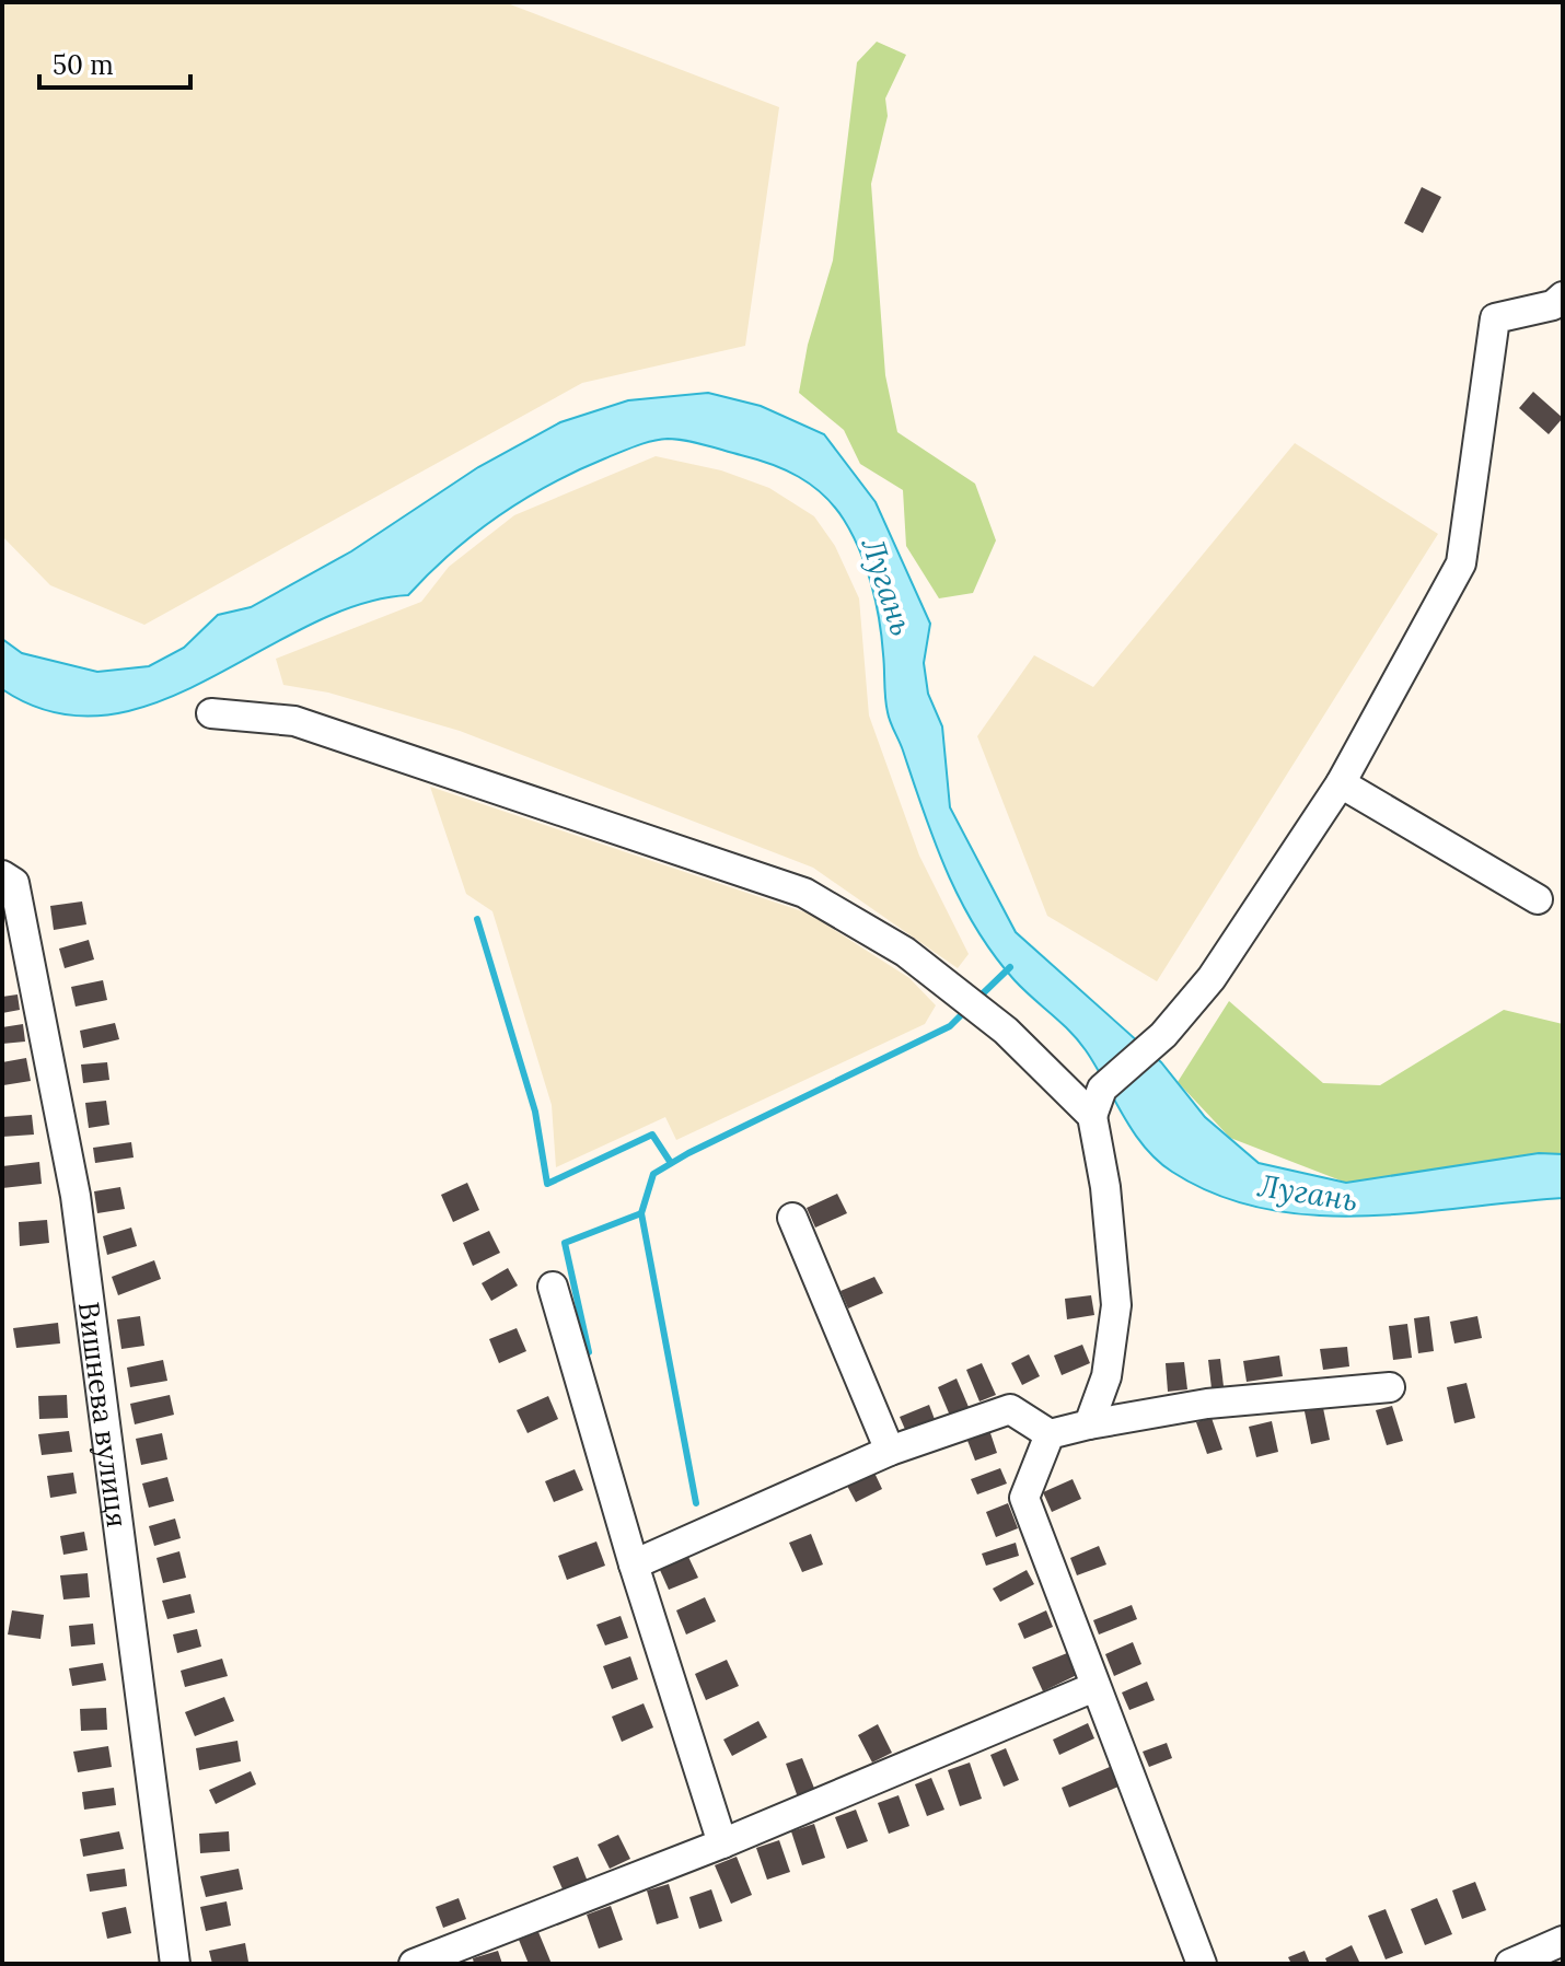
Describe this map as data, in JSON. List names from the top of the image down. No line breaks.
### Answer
{"streets":{"street":["Вишнева вулиця"]},"water":["Лугань"],"scale_bar":"50 m"}
